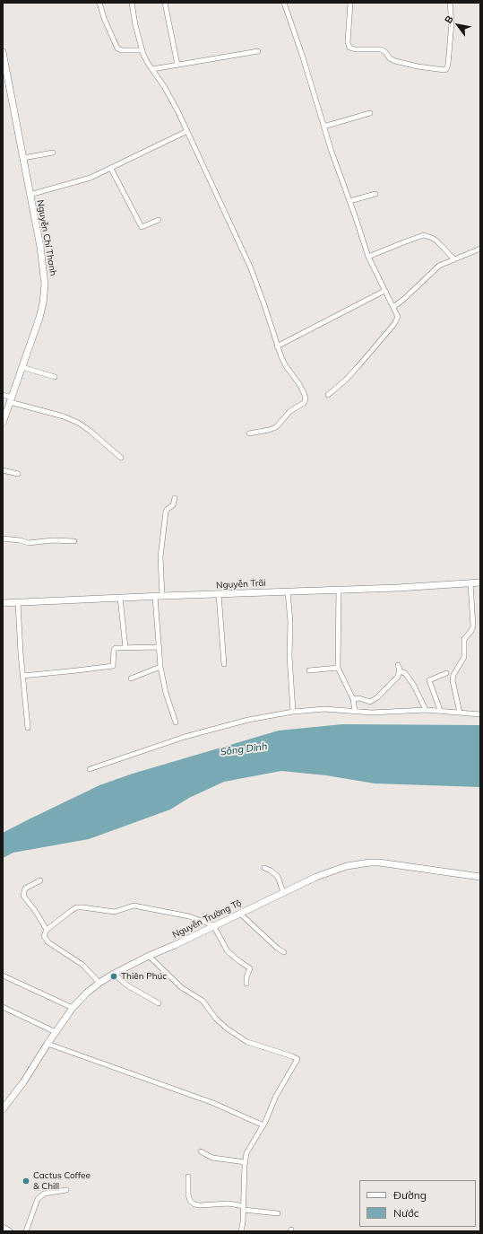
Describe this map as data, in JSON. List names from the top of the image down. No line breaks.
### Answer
{"streets":{"main road":["Nguyễn Chí Thanh","Nguyễn Trãi","Nguyễn Trường Tộ"]},"water":["Sông Dinh"],"places":["Thiên Phúc","Cactus Coffee & Chill"],"legend":["Đường","Nước"],"north":"top left"}
